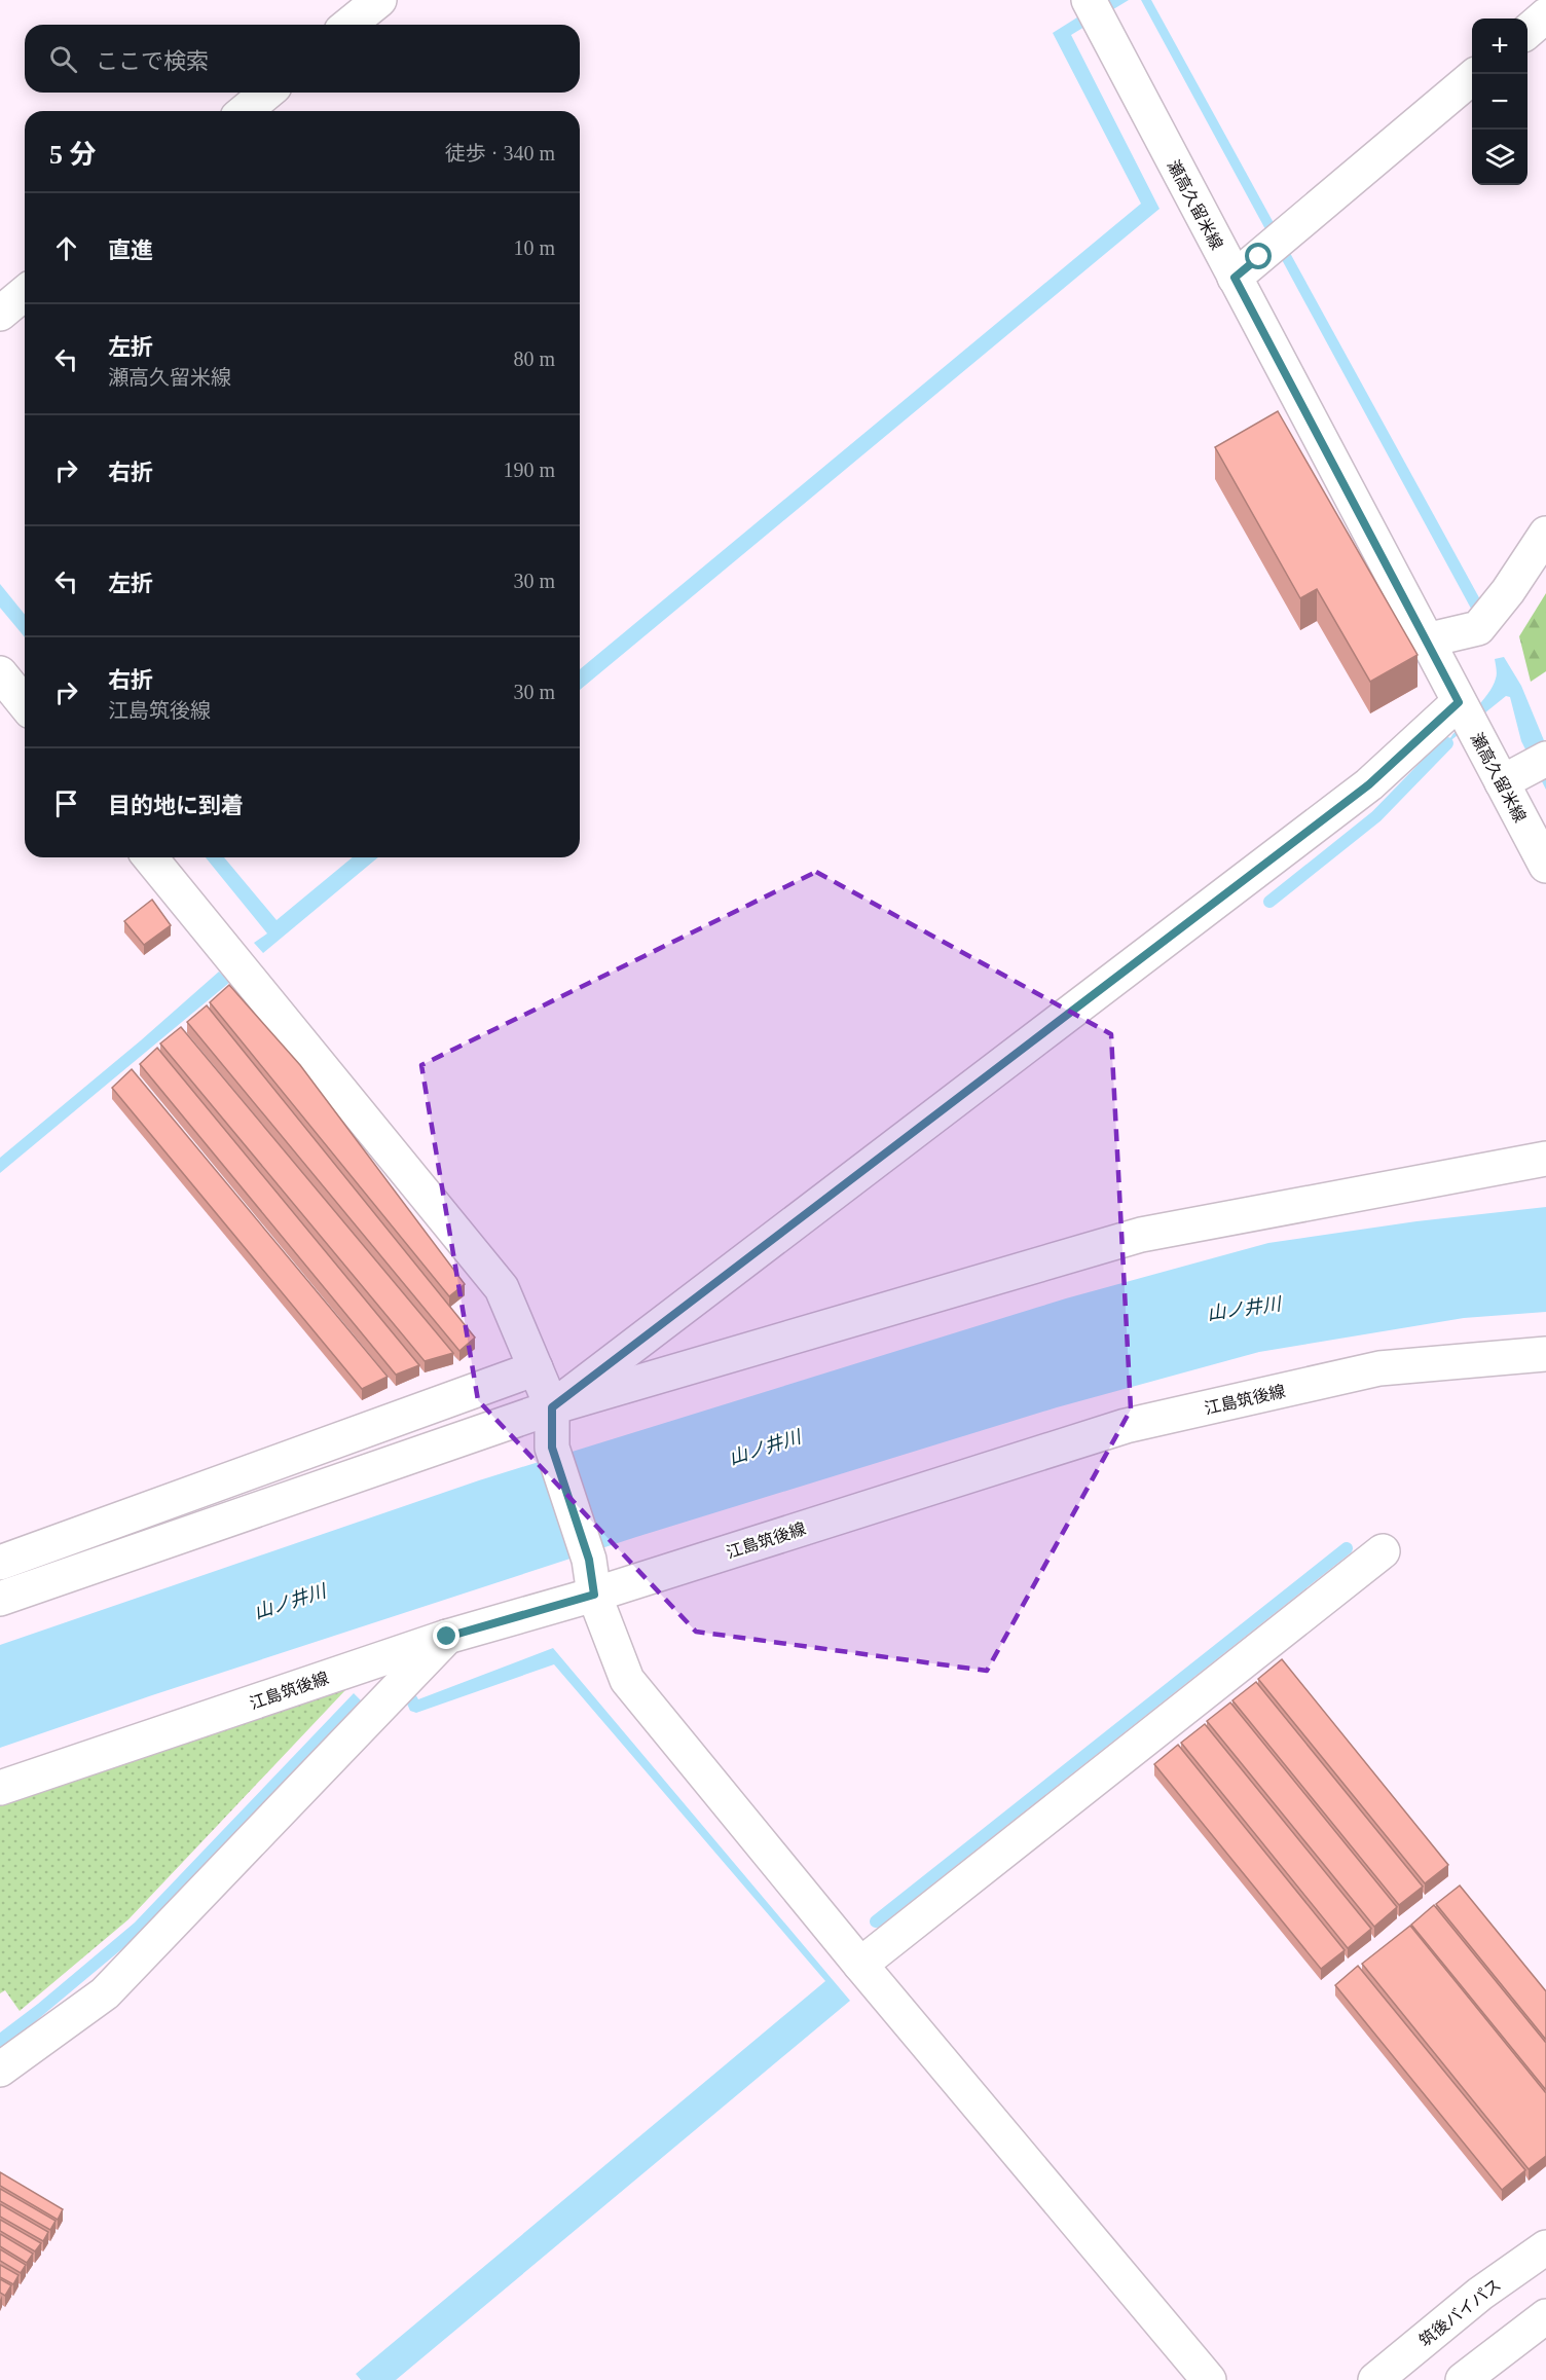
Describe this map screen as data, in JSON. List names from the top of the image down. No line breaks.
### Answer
{"streets":{"main road":["瀬高久留米線","江島筑後線","筑後バイパス"]},"water":["山ノ井川"],"page":{"map_buttons":["+","−"],"search":"ここで検索","heading":["5 分","徒歩 · 340 m"],"list":[["直進","10 m"],["左折","瀬高久留米線","80 m"],["右折","190 m"],["左折","30 m"],["右折","江島筑後線","30 m"],"目的地に到着"]}}
